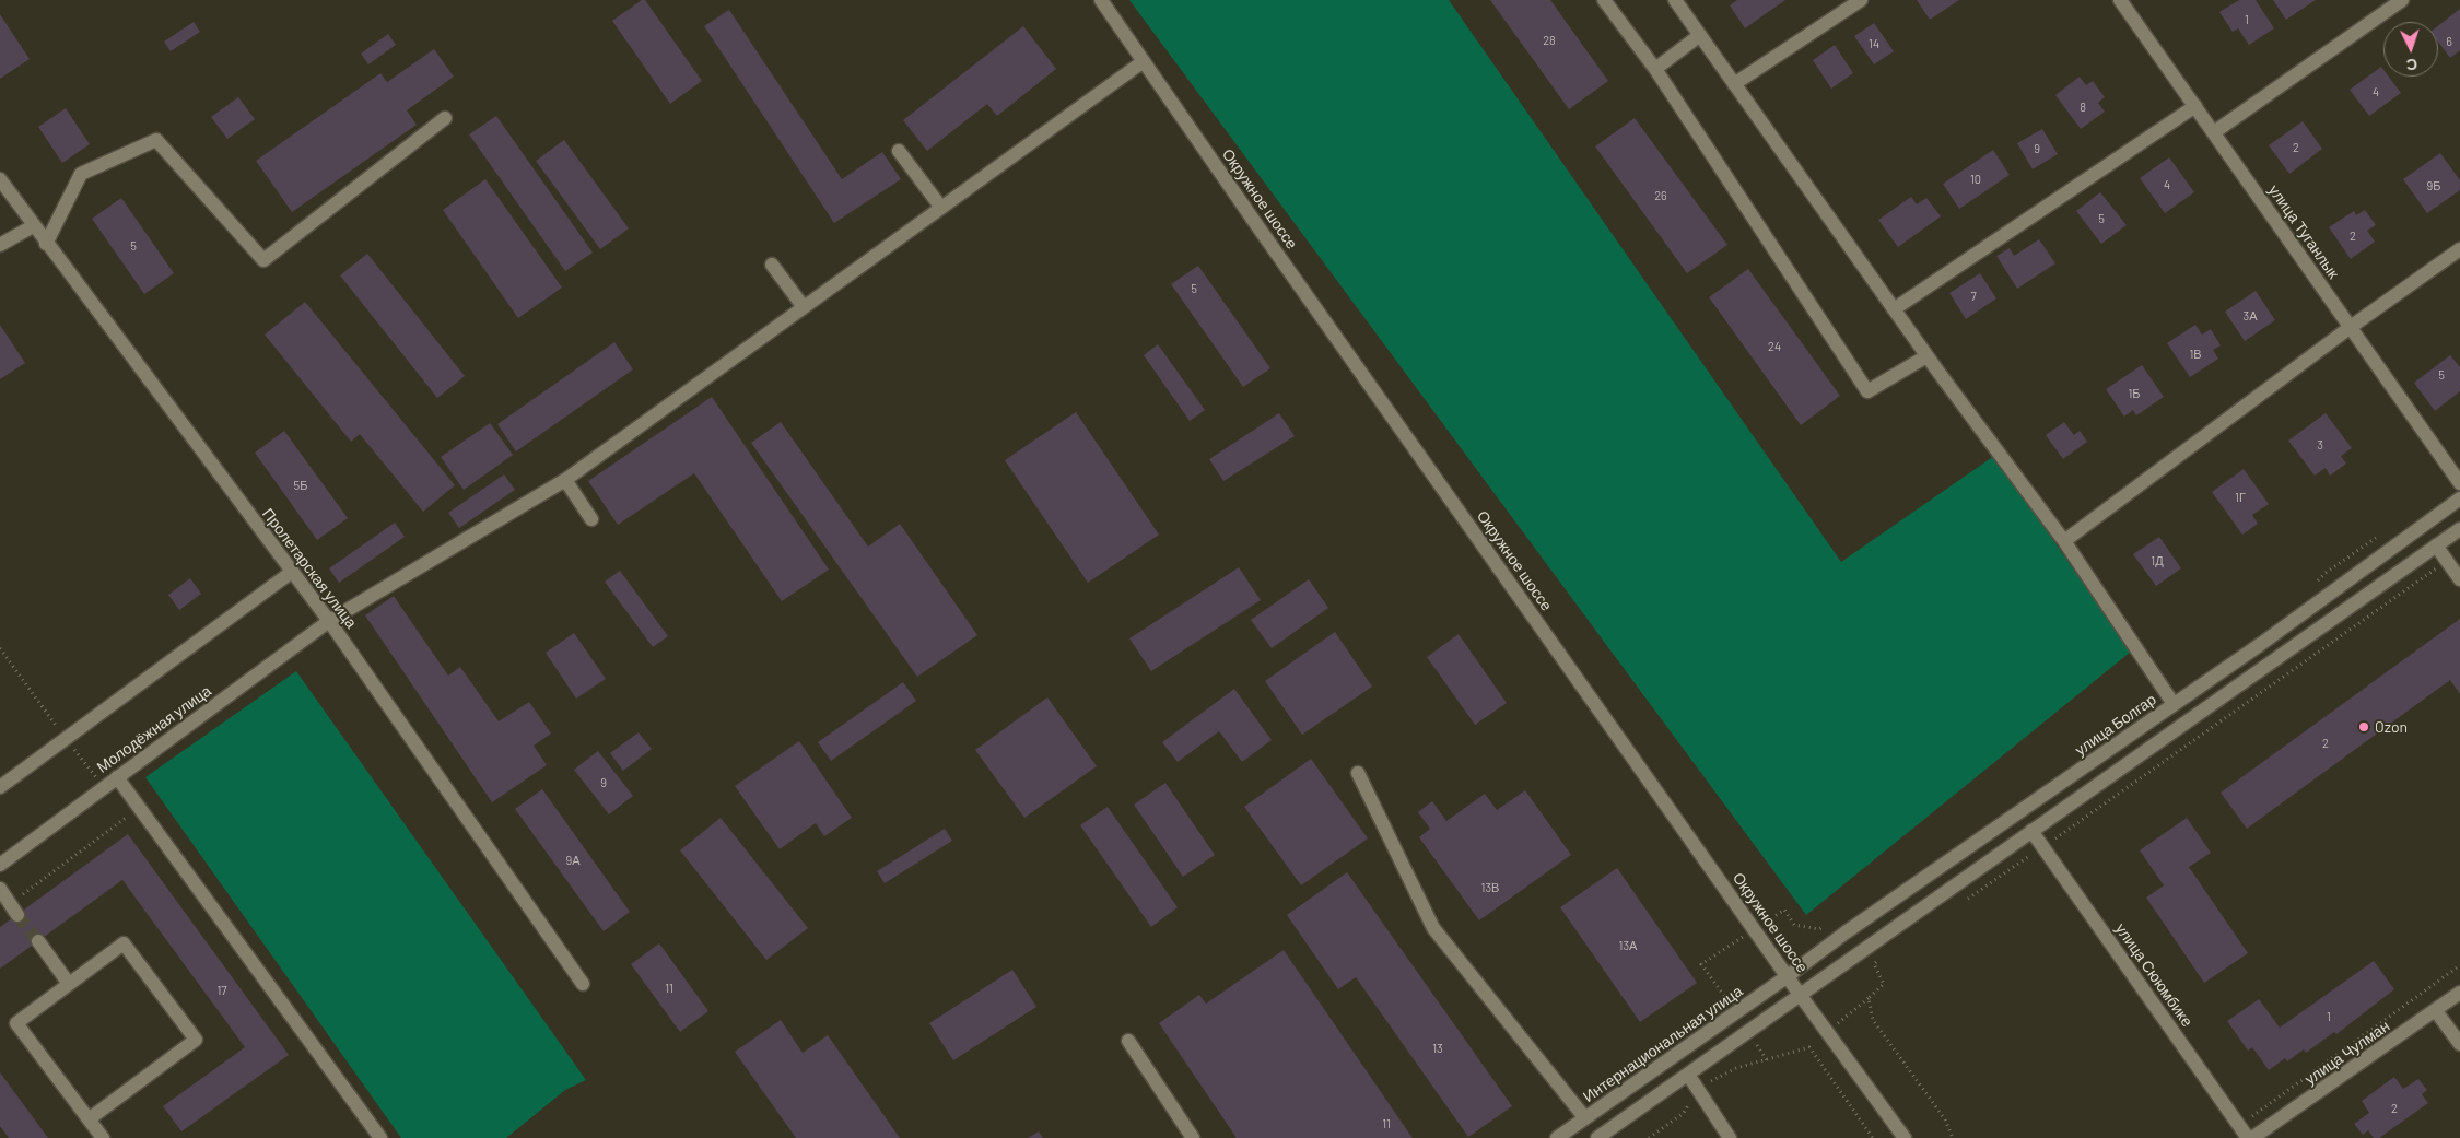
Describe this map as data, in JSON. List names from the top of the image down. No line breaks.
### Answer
{"streets":{"street":["Окружное шоссе","улица Туганлык","Пролетарская улица","улица Болгар","Молодёжная улица","улица Сююмбике","Интернациональная улица","улица Чулман"]},"crossings":[["Окружное шоссе","улица Болгар"],["Окружное шоссе","Молодёжная улица"],["Окружное шоссе","Интернациональная улица"],["Пролетарская улица","Молодёжная улица"],["улица Болгар","Интернациональная улица"]],"places":["Ozon"],"house_numbers":["1","28","6","14","4","8","2","9","10","4","9Б","26","5","2","5","5","7","3А","24","1В","5","1Б","3","5Б","1Г","1Д","2","9","9А","13В","13А","11","17","1","13","2","11"],"north":"bottom"}
